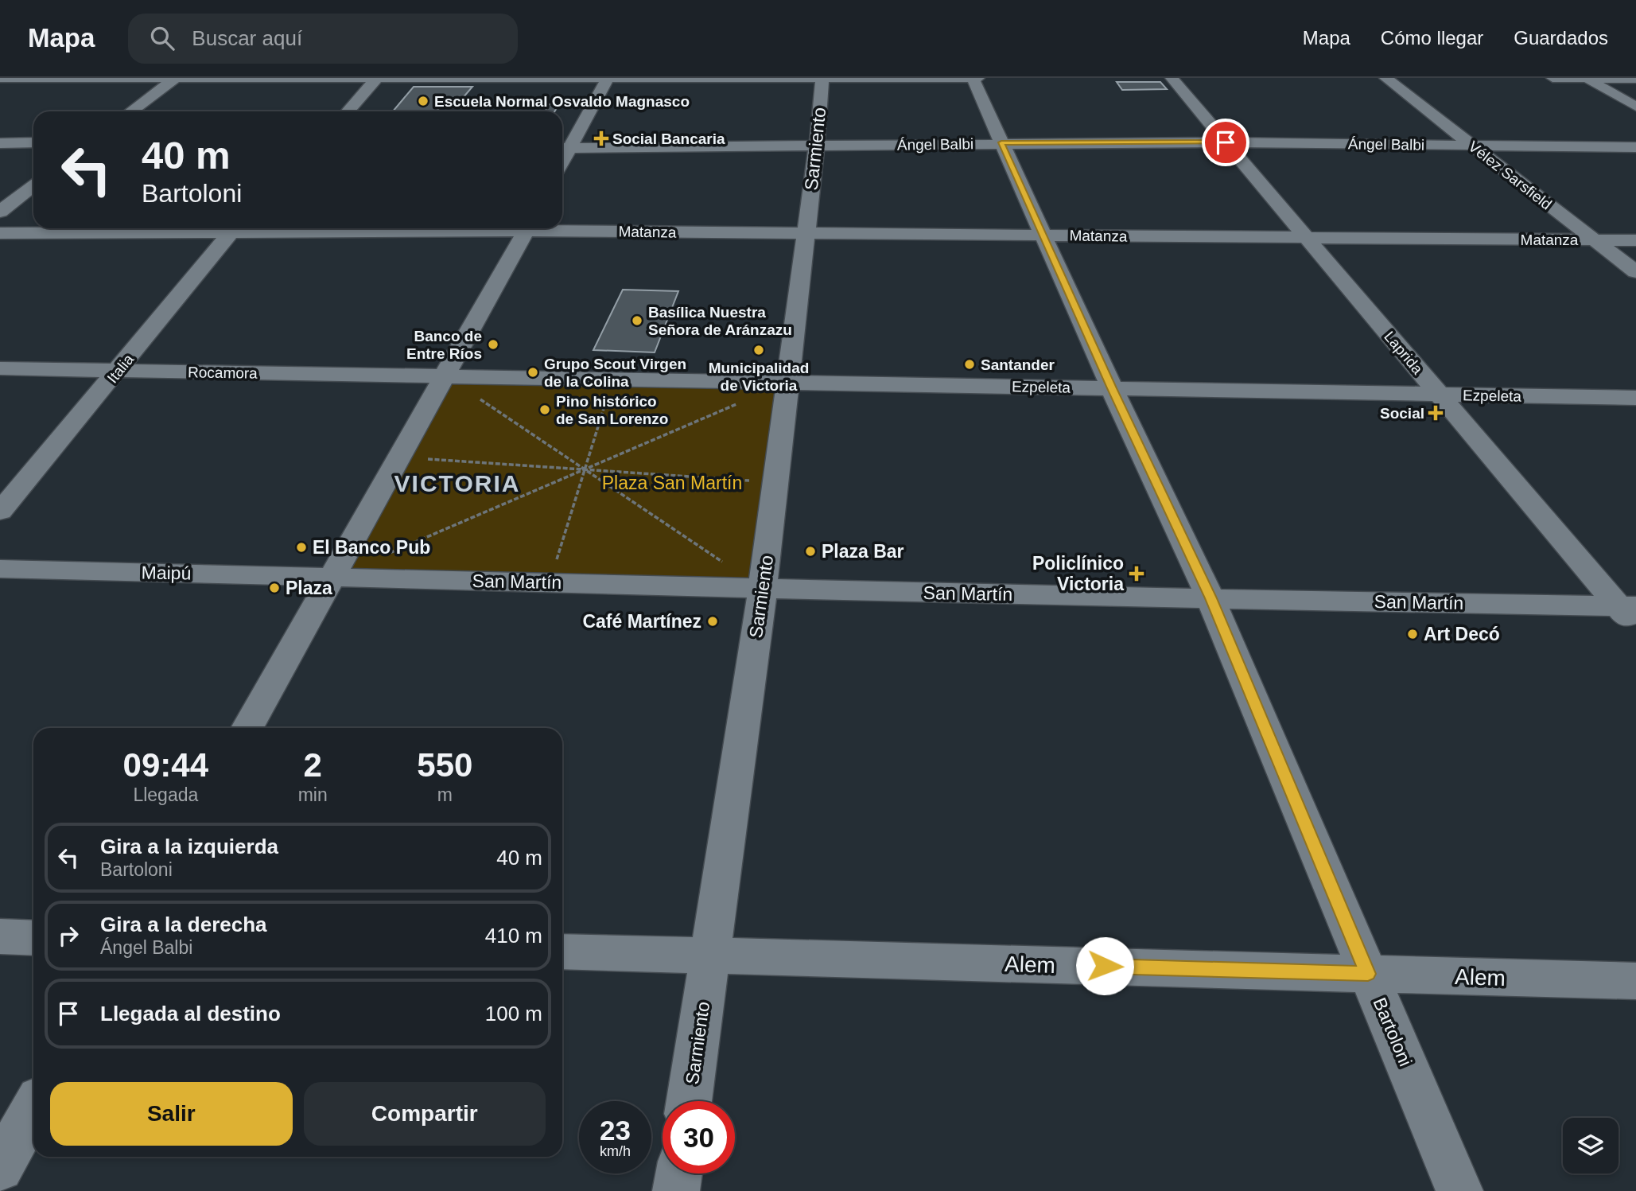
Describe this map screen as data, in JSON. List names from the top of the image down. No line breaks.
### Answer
{"streets":{"street":["Ángel Balbi","Sarmiento","Vélez Sarsfield","Matanza","Laprida","Italia","Rocamora","Ezpeleta","Maipú","San Martín","Alem","Bartoloni"]},"crossings":[["Ángel Balbi","Sarmiento"],["Ángel Balbi","Vélez Sarsfield"],["Ángel Balbi","Laprida"],["Ángel Balbi","Bartoloni"],["Sarmiento","Matanza"],["Sarmiento","Ezpeleta"],["Sarmiento","San Martín"],["Sarmiento","Alem"],["Vélez Sarsfield","Matanza"],["Matanza","Laprida"],["Matanza","Bartoloni"],["Laprida","Ezpeleta"],["Laprida","San Martín"],["Italia","Rocamora"],["Rocamora","Ezpeleta"],["Ezpeleta","Bartoloni"],["Maipú","San Martín"],["San Martín","Bartoloni"],["Alem","Bartoloni"]],"districts":["VICTORIA"],"parks":["Plaza San Martín"],"places":{"other":["Escuela Normal Osvaldo Magnasco","Basílica Nuestra Señora de Aránzazu","Banco de Entre Ríos","Municipalidad de Victoria","Santander","Grupo Scout Virgen de la Colina","Pino histórico de San Lorenzo","El Banco Pub","Plaza Bar","Plaza","Café Martínez","Art Decó"],"health":["Social Bancaria","Social","Policlínico Victoria"]},"page":{"header":"Mapa","search":"Buscar aquí","nav":["Mapa","Cómo llegar","Guardados"],"turn":["40 m","Bartoloni"],"eta":["09:44","Llegada","2","min","550","m"],"list":[{"name":"Gira a la izquierda","note":"Bartoloni","value":"40 m"},{"name":"Gira a la derecha","note":"Ángel Balbi","value":"410 m"},{"name":"Llegada al destino","value":"100 m"}],"buttons":["Salir","Compartir"],"speed":"23 km/h","limit":"30"}}
